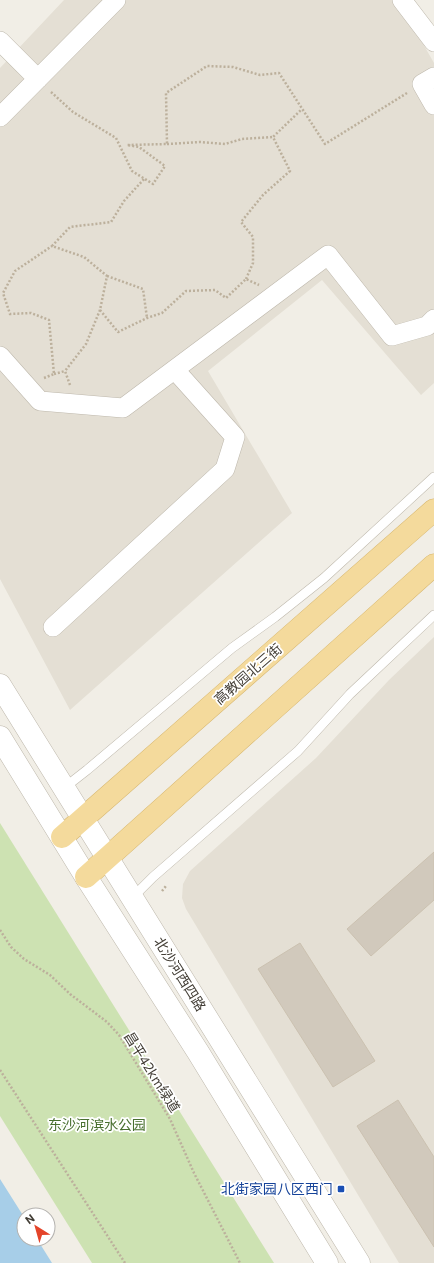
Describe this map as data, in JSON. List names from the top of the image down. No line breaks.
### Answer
{"streets":{"main road":["高教园北三街"],"street":["北沙河西四路"],"path":["昌平42km绿道"]},"crossings":[["高教园北三街","北沙河西四路"]],"parks":["东沙河滨水公园"],"places":{"transit":["北街家园八区西门"]},"north":"top left"}
